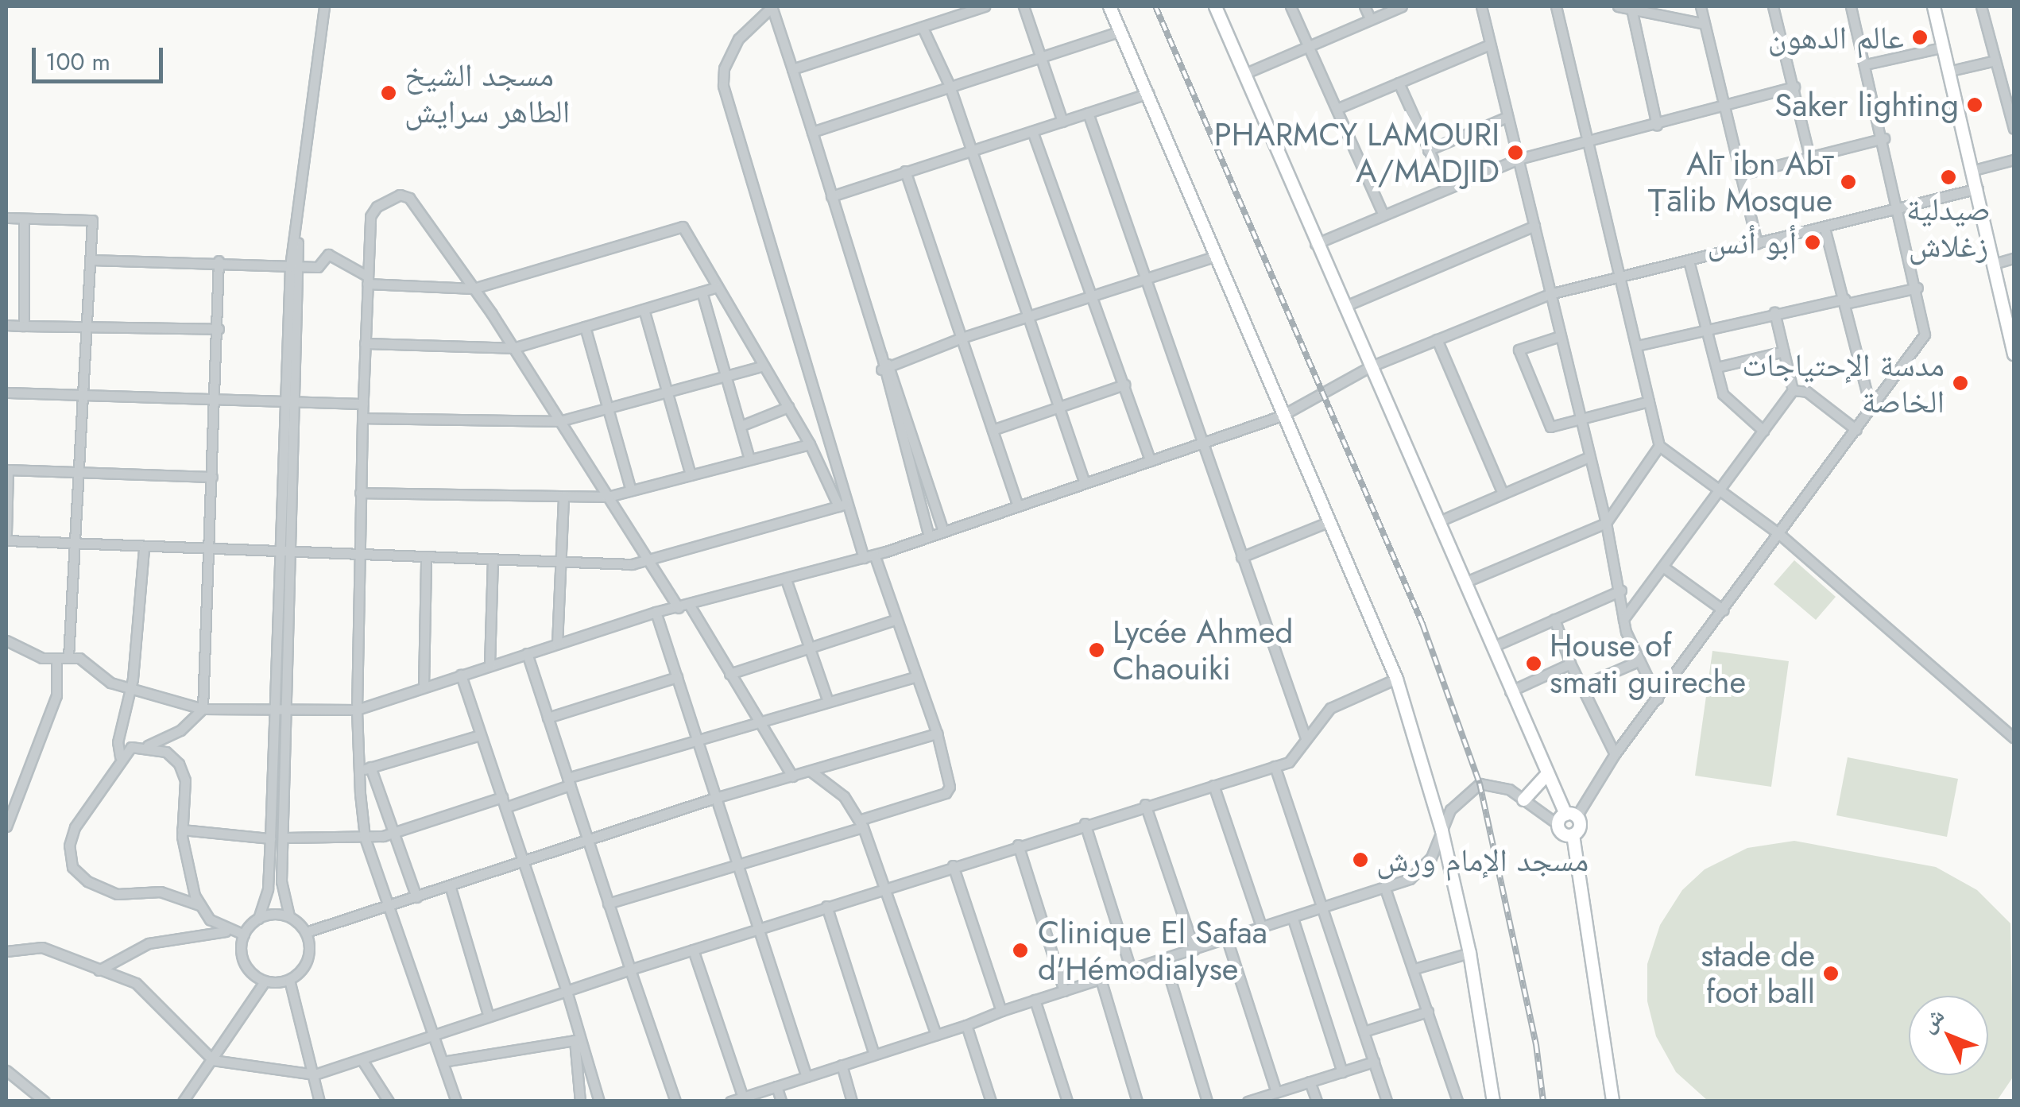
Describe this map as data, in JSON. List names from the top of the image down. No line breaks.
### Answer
{"places":["عالم الدهون","مسجد الشيخ الطاهر سرايش","Saker lighting","PHARMCY LAMOURI A/MADJID","صيدلية زغلاش","Alī ibn Abī Ṭālib Mosque","أبو أنس","مدسة الإحتياجات الخاصة","Lycée Ahmed Chaouiki","House of smati guireche","مسجد الإمام ورش","Clinique El Safaa d'Hémodialyse","stade de foot ball"],"scale_bar":"100 m","north":"top left"}
